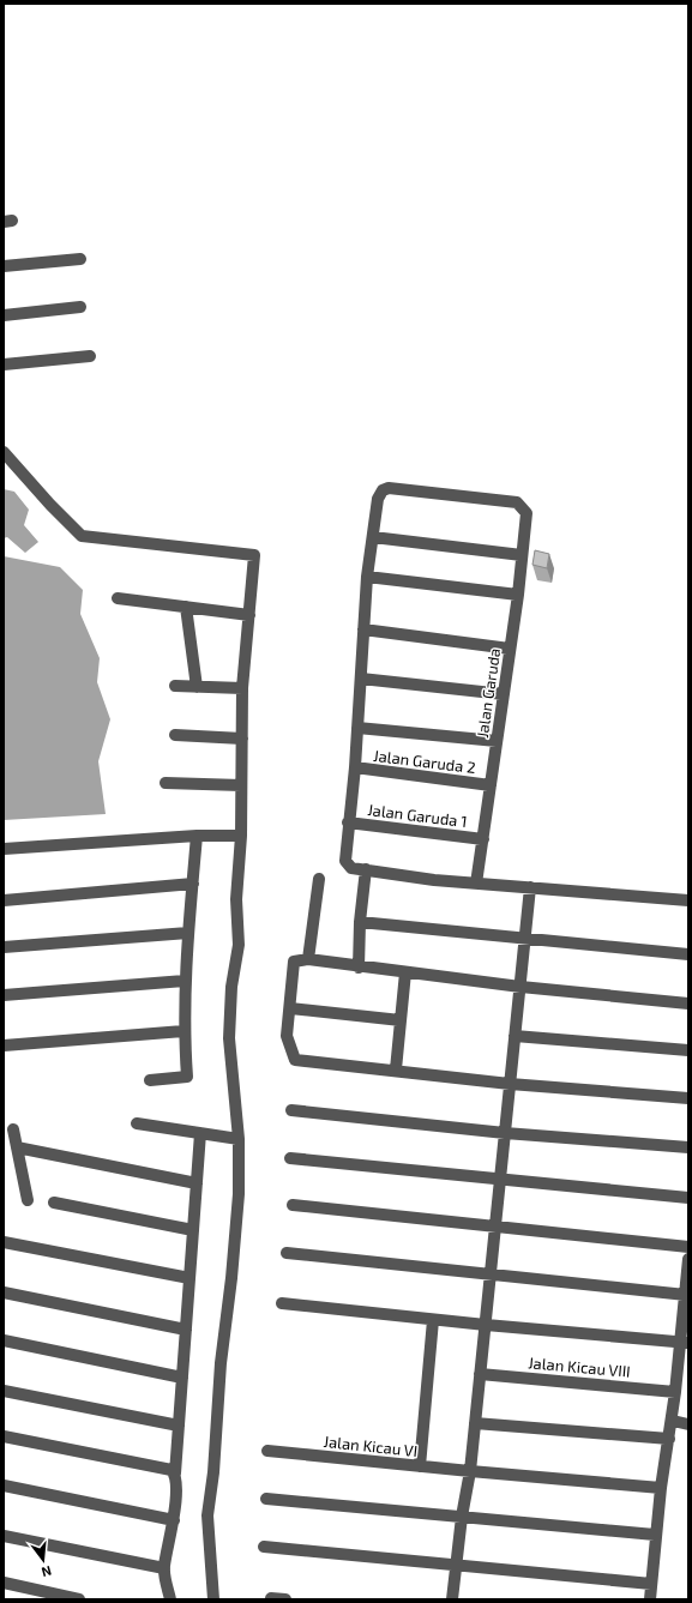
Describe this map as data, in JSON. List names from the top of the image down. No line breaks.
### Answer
{"streets":{"street":["Jalan Garuda","Jalan Garuda 2","Jalan Garuda 1","Jalan Kicau VIII","Jalan Kicau VI"]},"crossings":[["Jalan Garuda","Jalan Garuda 2"],["Jalan Garuda","Jalan Garuda 1"]],"north":"bottom"}
